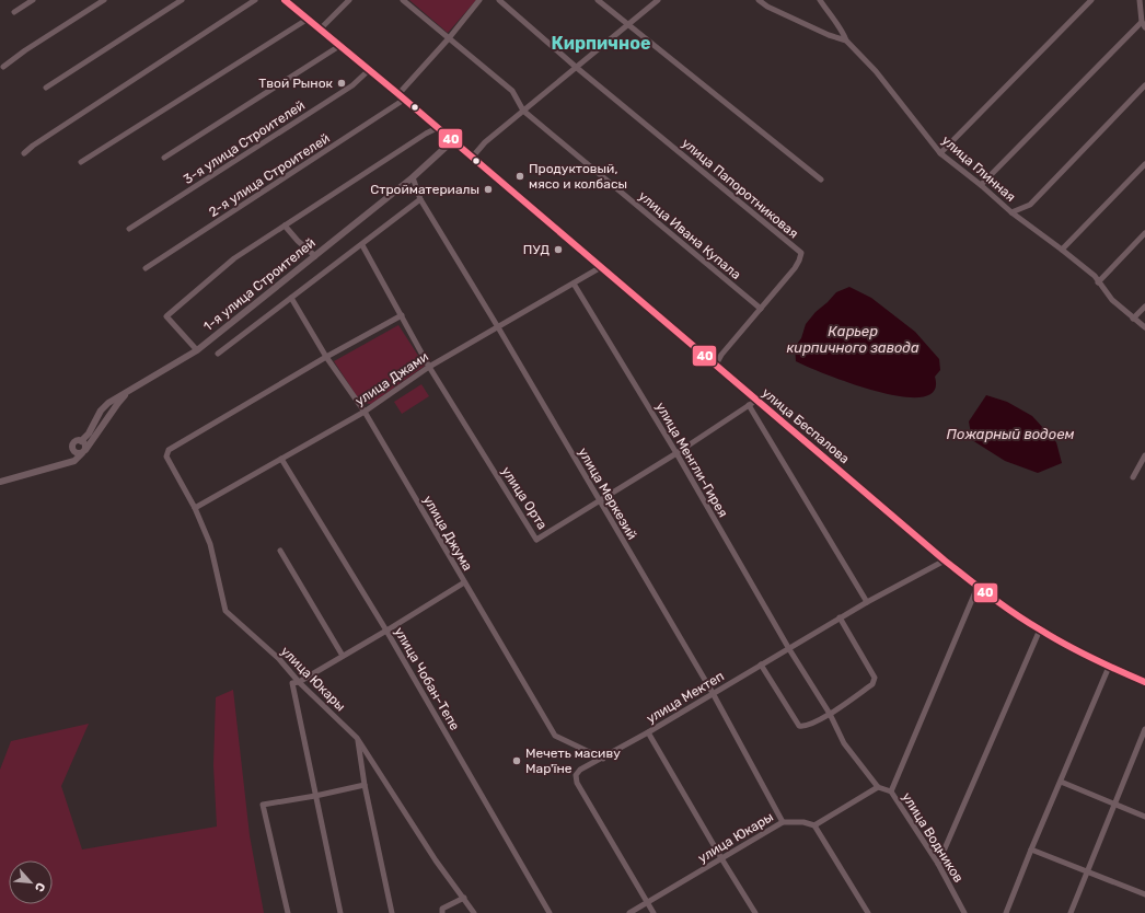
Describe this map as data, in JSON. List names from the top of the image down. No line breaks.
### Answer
{"streets":{"main road":["улица Беспалова"],"street":["3-я улица Строителей","улица Глинная","2-я улица Строителей","улица Папоротниковая","улица Ивана Купала","1-я улица Строителей","улица Джами","улица Менгли-Гирея","улица Меркезий","улица Орта","улица Джума","улица Юкары","улица Чобан-Тепе","улица Мектеп","улица Водников"]},"crossings":[["3-я улица Строителей","улица Беспалова"],["2-я улица Строителей","улица Беспалова"],["улица Папоротниковая","улица Ивана Купала"],["улица Папоротниковая","улица Беспалова"],["1-я улица Строителей","улица Беспалова"],["1-я улица Строителей","улица Меркезий"],["улица Джами","улица Беспалова"],["улица Джами","улица Менгли-Гирея"],["улица Джами","улица Меркезий"],["улица Джами","улица Орта"],["улица Джами","улица Джума"],["улица Джами","улица Юкары"],["улица Джами","улица Чобан-Тепе"],["улица Беспалова","улица Орта"],["улица Беспалова","улица Мектеп"],["улица Менгли-Гирея","улица Орта"],["улица Менгли-Гирея","улица Мектеп"],["улица Меркезий","улица Орта"],["улица Меркезий","улица Юкары"],["улица Меркезий","улица Мектеп"],["улица Джума","улица Юкары"],["улица Джума","улица Мектеп"],["улица Юкары","улица Мектеп"]],"districts":["Кирпичное"],"water":["Карьер кирпичного завода","Пожарный водоем"],"places":["Твой Рынок","Продуктовый, мясо и колбасы","Стройматериалы","ПУД","Мечеть масиву Мар'їне"],"lines":["transit line 40"],"north":"bottom right"}
